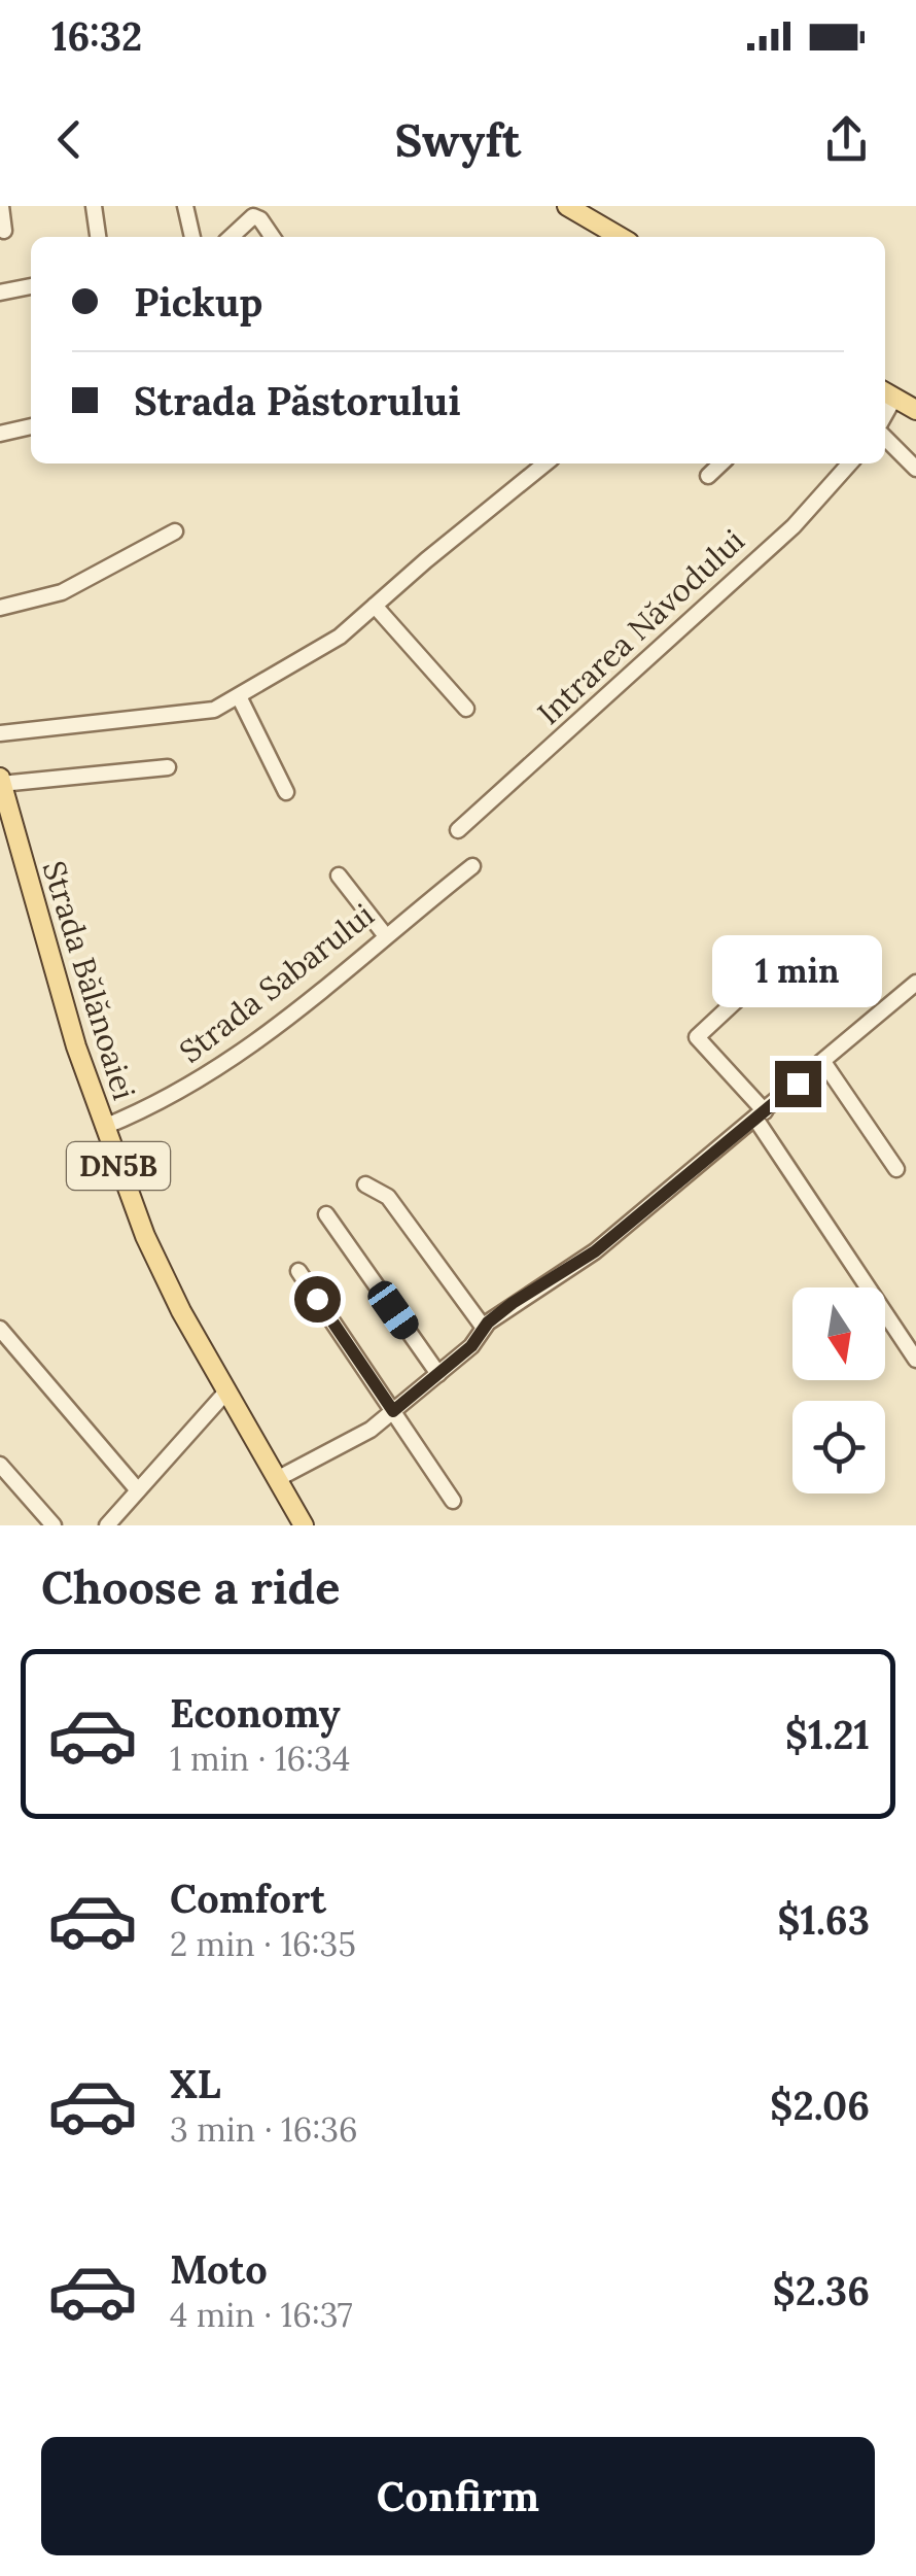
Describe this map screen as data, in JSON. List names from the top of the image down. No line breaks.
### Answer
{"streets":{"main road":["Strada Bălănoaiei","DN5B"],"street":["Intrarea Năvodului","Strada Sabarului"]},"crossings":[["Strada Bălănoaiei","Strada Sabarului"]],"north":"bottom","page":{"status":"16:32","header":"Swyft","banner":["Pickup","Strada Păstorului"],"bubble":"1 min","heading":"Choose a ride","list":[{"name":"Economy","note":"1 min · 16:34","value":"$1.21"},{"name":"Comfort","note":"2 min · 16:35","value":"$1.63"},{"name":"XL","note":"3 min · 16:36","value":"$2.06"},{"name":"Moto","note":"4 min · 16:37","value":"$2.36"}],"buttons":"Confirm"}}
